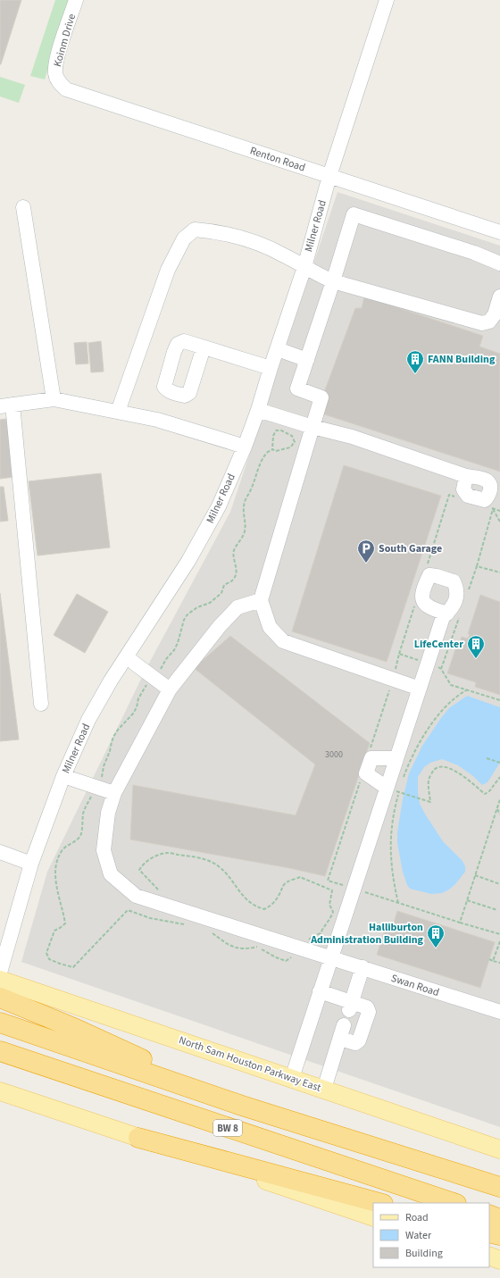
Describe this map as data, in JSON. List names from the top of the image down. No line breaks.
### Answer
{"streets":{"highway":["BW 8"],"main road":["North Sam Houston Parkway East"],"street":["Koinm Drive","Renton Road","Milner Road","Swan Road"]},"crossings":[["Koinm Drive","Renton Road"],["Renton Road","Milner Road"]],"places":{"building":["FANN Building","LifeCenter","Halliburton Administration Building"],"parking":["South Garage"]},"house_numbers":["3000"],"legend":["Road","Water","Building"]}
